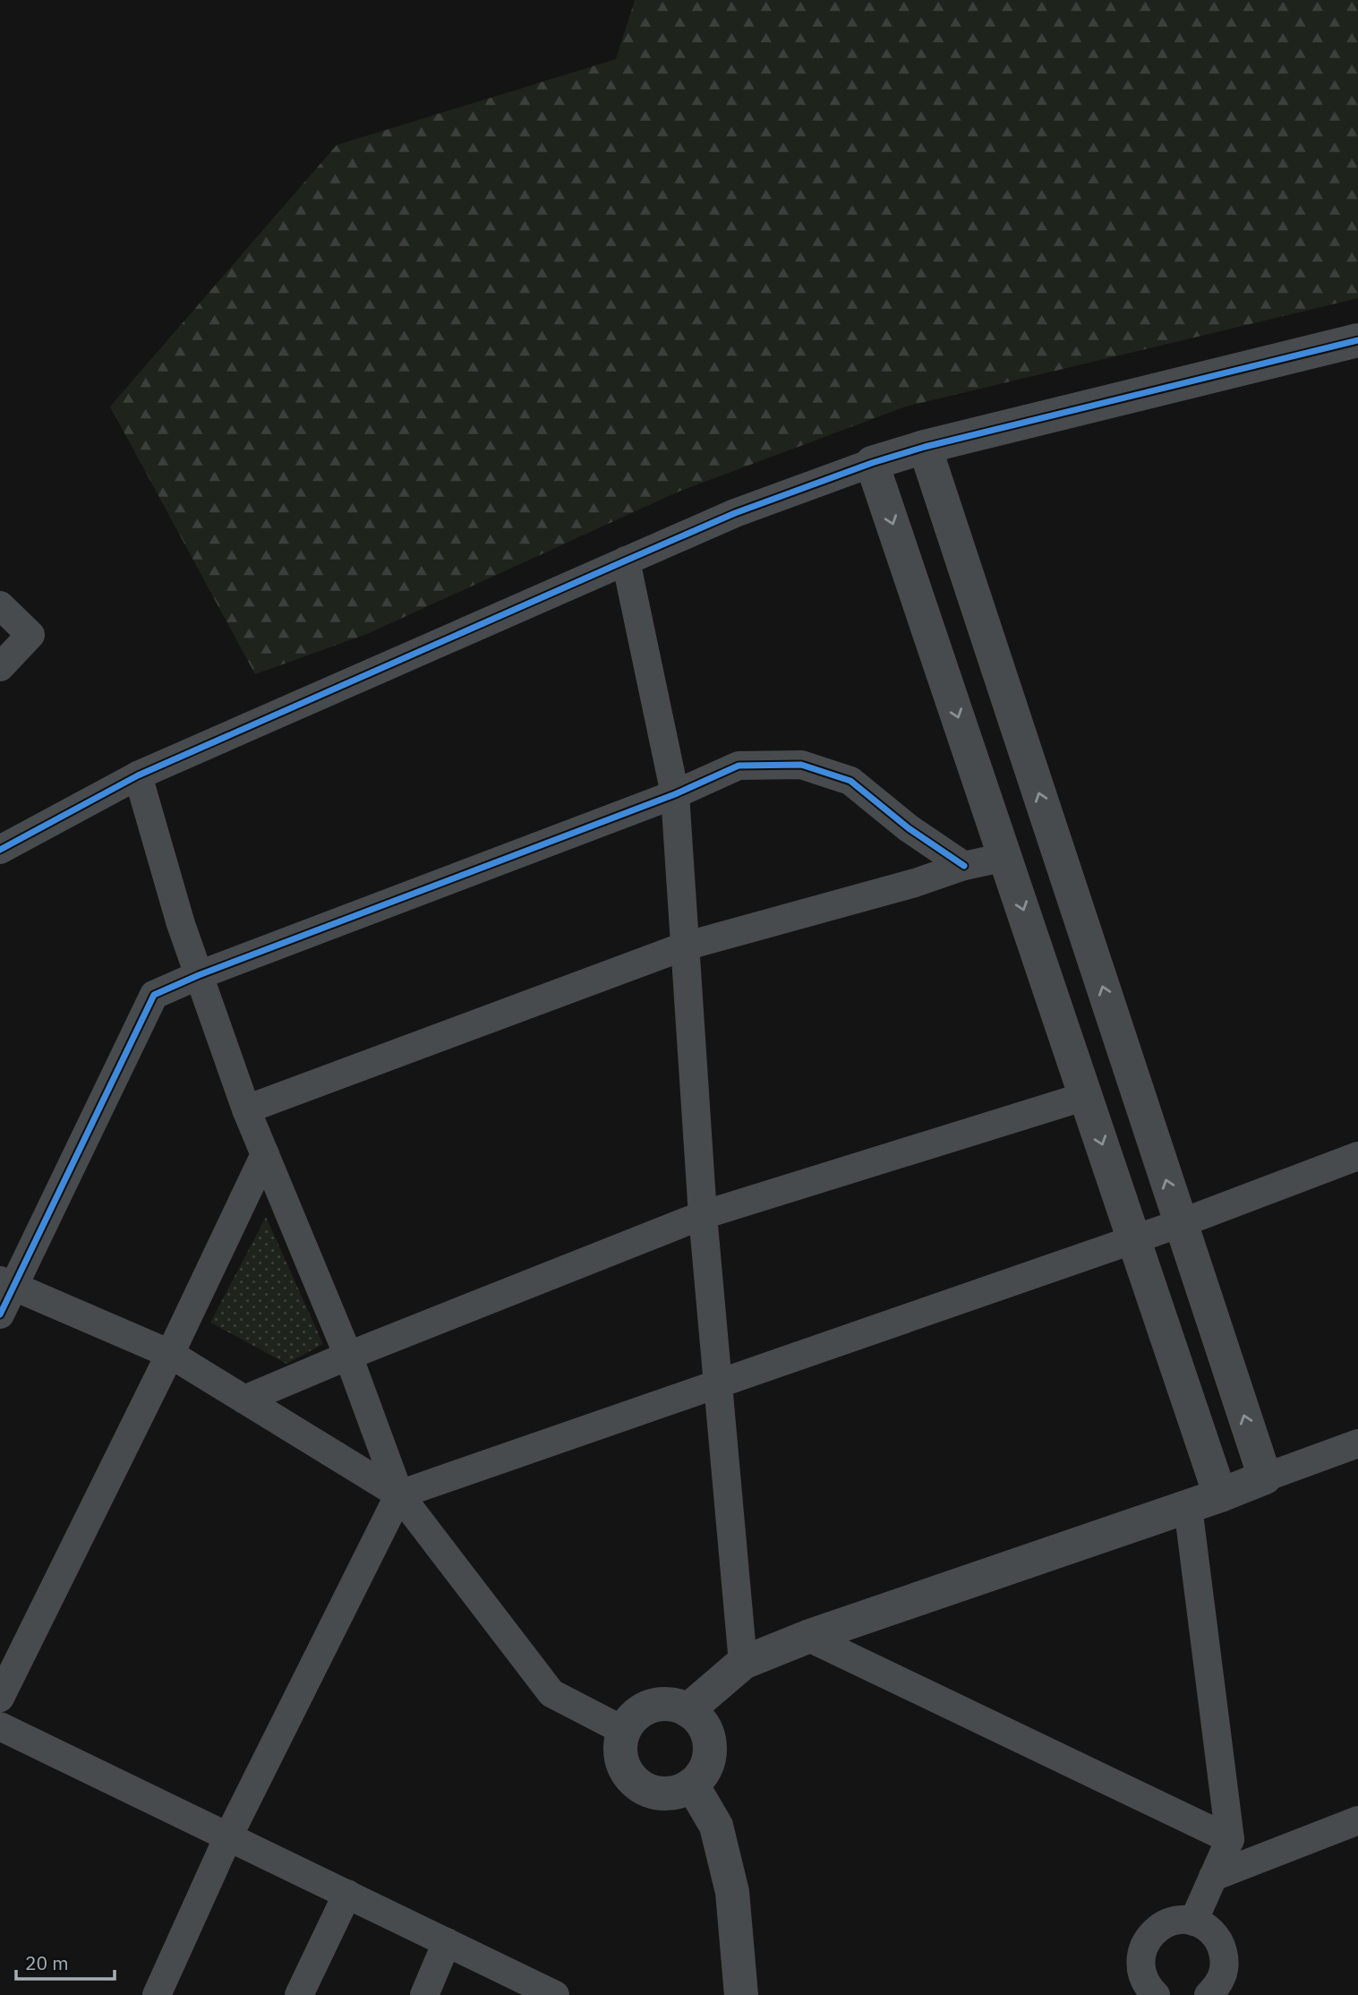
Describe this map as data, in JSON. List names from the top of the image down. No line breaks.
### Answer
{"scale_bar":"20 m"}
